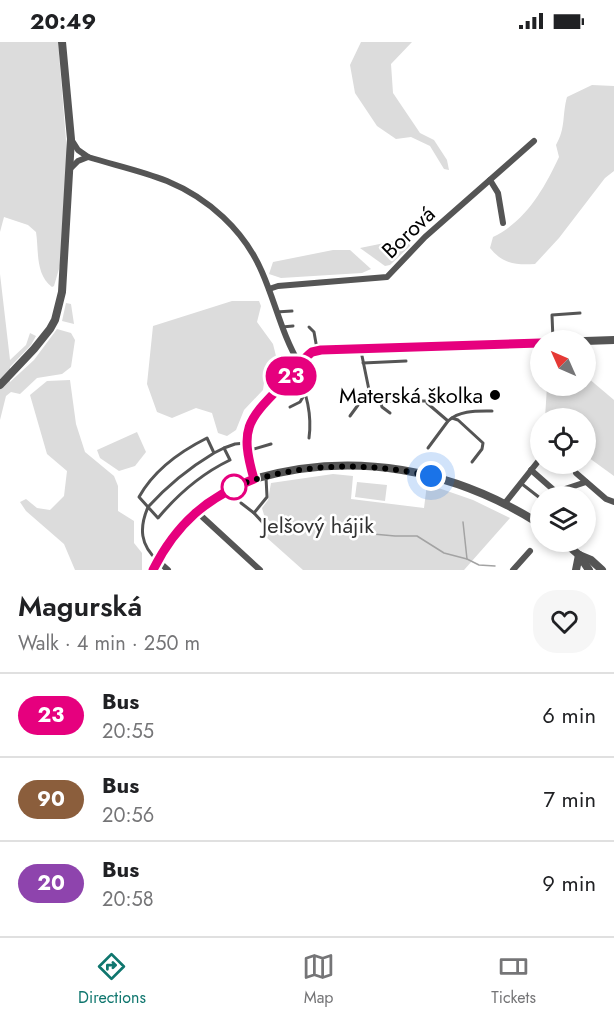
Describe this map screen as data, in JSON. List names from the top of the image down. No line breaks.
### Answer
{"streets":{"street":["Borová"]},"parks":["Jelšový hájik"],"places":["Materská školka"],"lines":["bus line 23"],"north":"top left","page":{"status":"20:49","on_map":"23","heading":["Magurská","Walk · 4 min · 250 m"],"list":[{"mark":"23","name":"Bus","note":"20:55","value":"6 min"},{"mark":"90","name":"Bus","note":"20:56","value":"7 min"},{"mark":"20","name":"Bus","note":"20:58","value":"9 min"}],"tabs":["Directions","Map","Tickets"]}}
